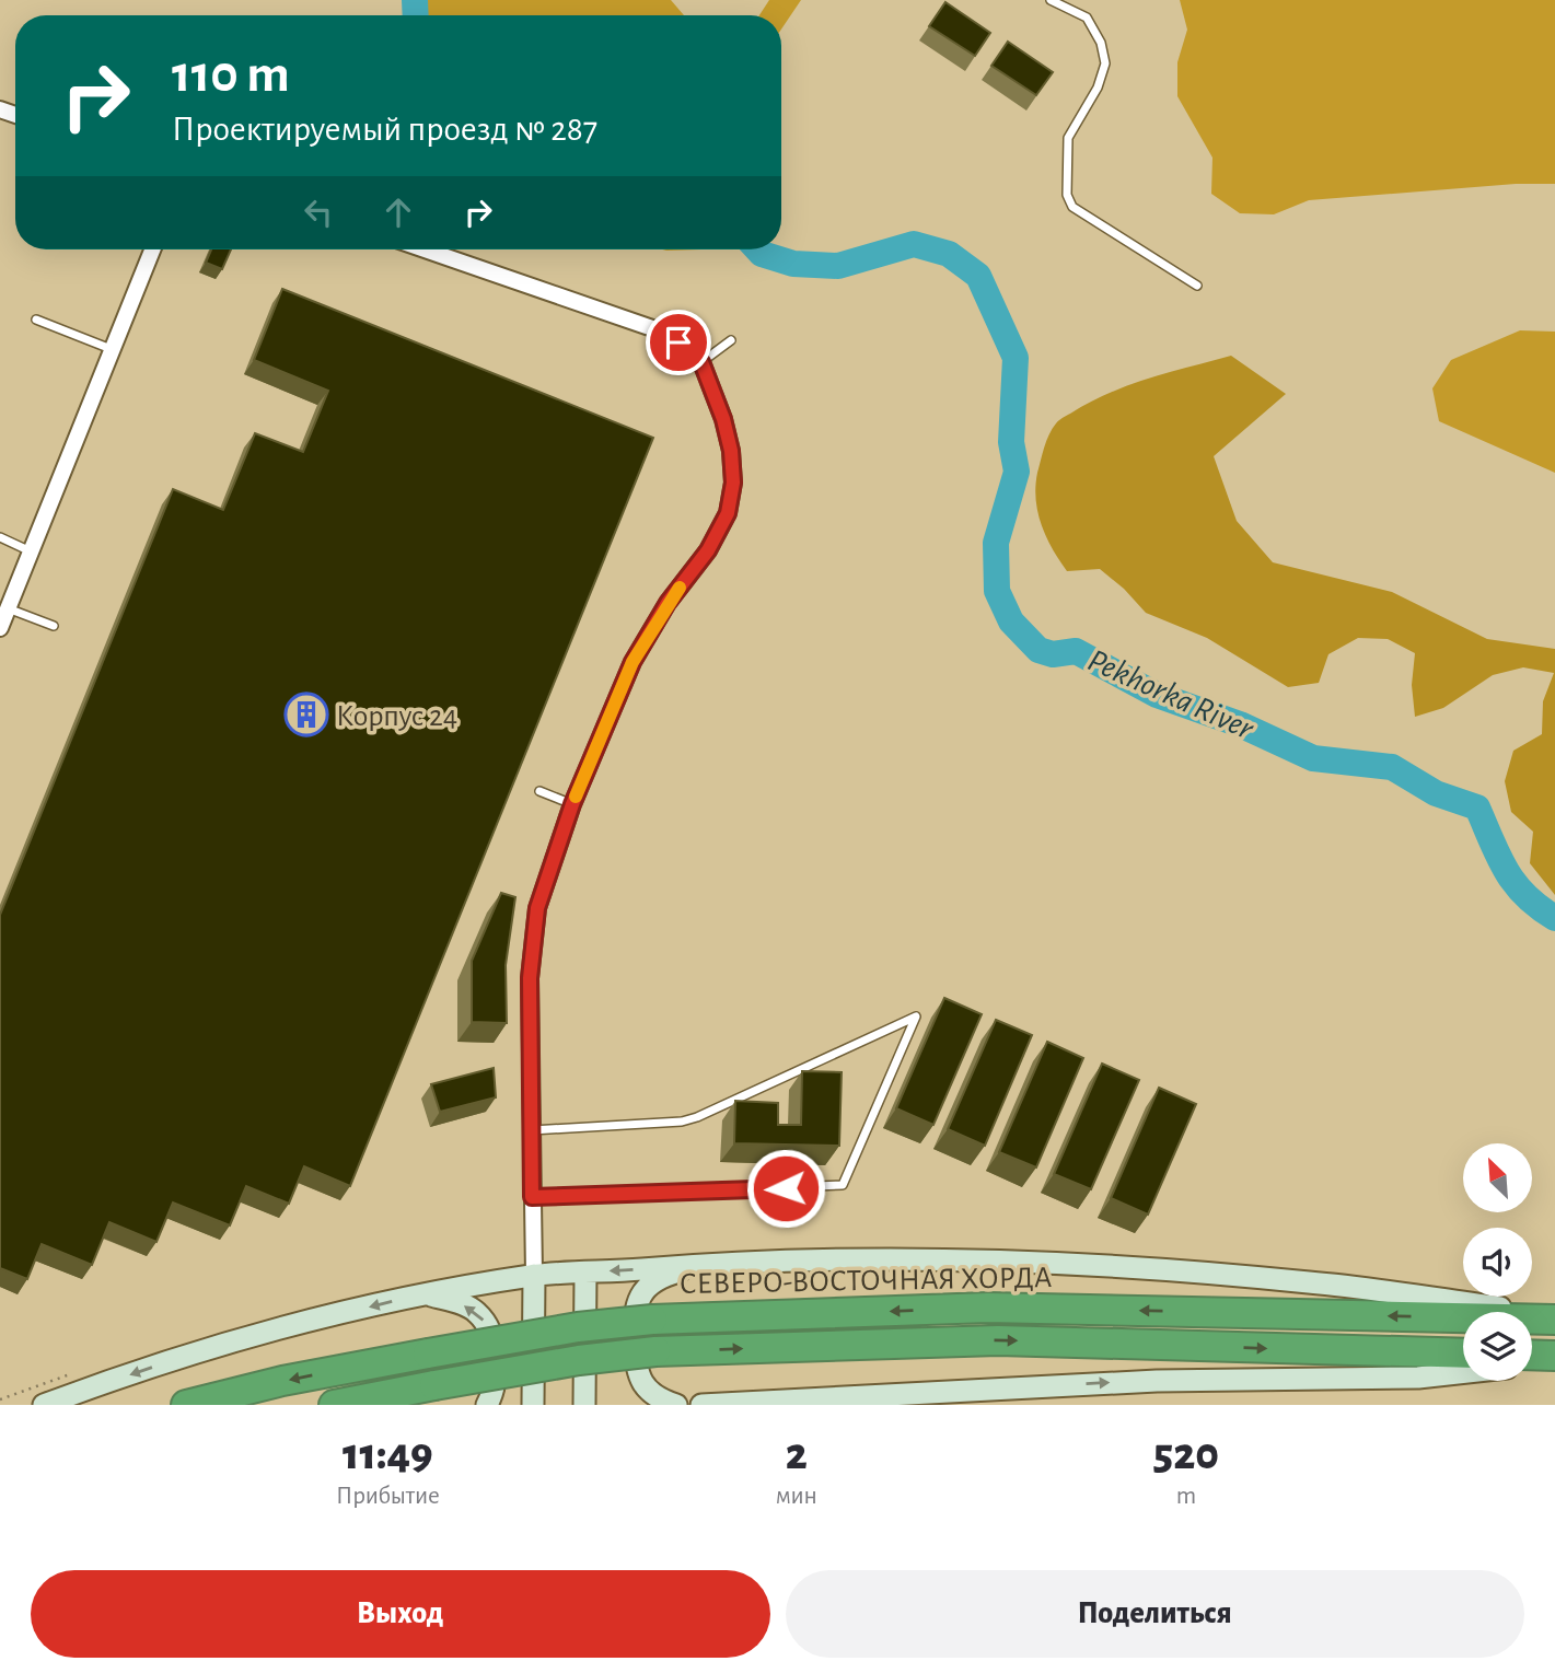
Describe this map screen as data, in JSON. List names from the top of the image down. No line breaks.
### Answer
{"streets":{"highway":["СЕВЕРО-ВОСТОЧНАЯ ХОРДА"]},"water":["Pekhorka River"],"places":{"building":["Корпус 24"]},"north":"top left","page":{"turn":["110 m","Проектируемый проезд № 287"],"eta":["11:49","Прибытие","2","мин","520","m"],"buttons":["Выход","Поделиться"]}}
